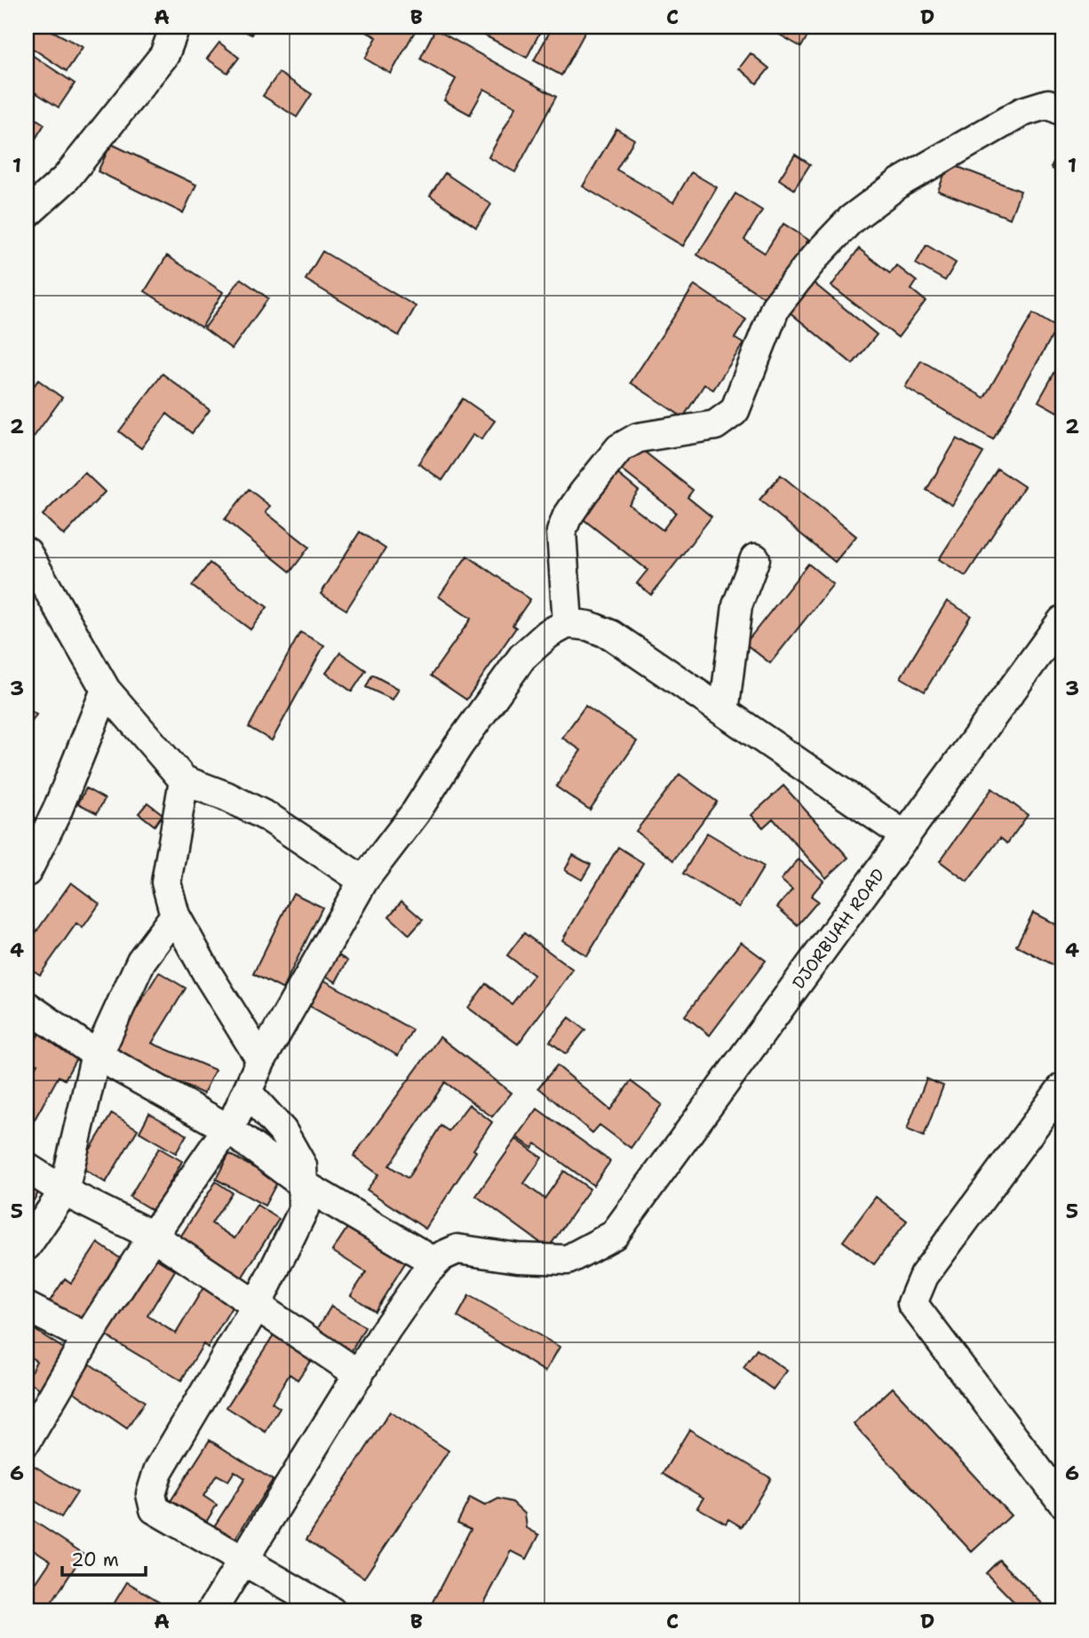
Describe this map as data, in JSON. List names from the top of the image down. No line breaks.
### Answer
{"streets":{"street":["DJORBUAH ROAD"]},"scale_bar":"20 m","grid":{"columns":["A","B","C","D"],"rows":["1","2","3","4","5","6"]}}
